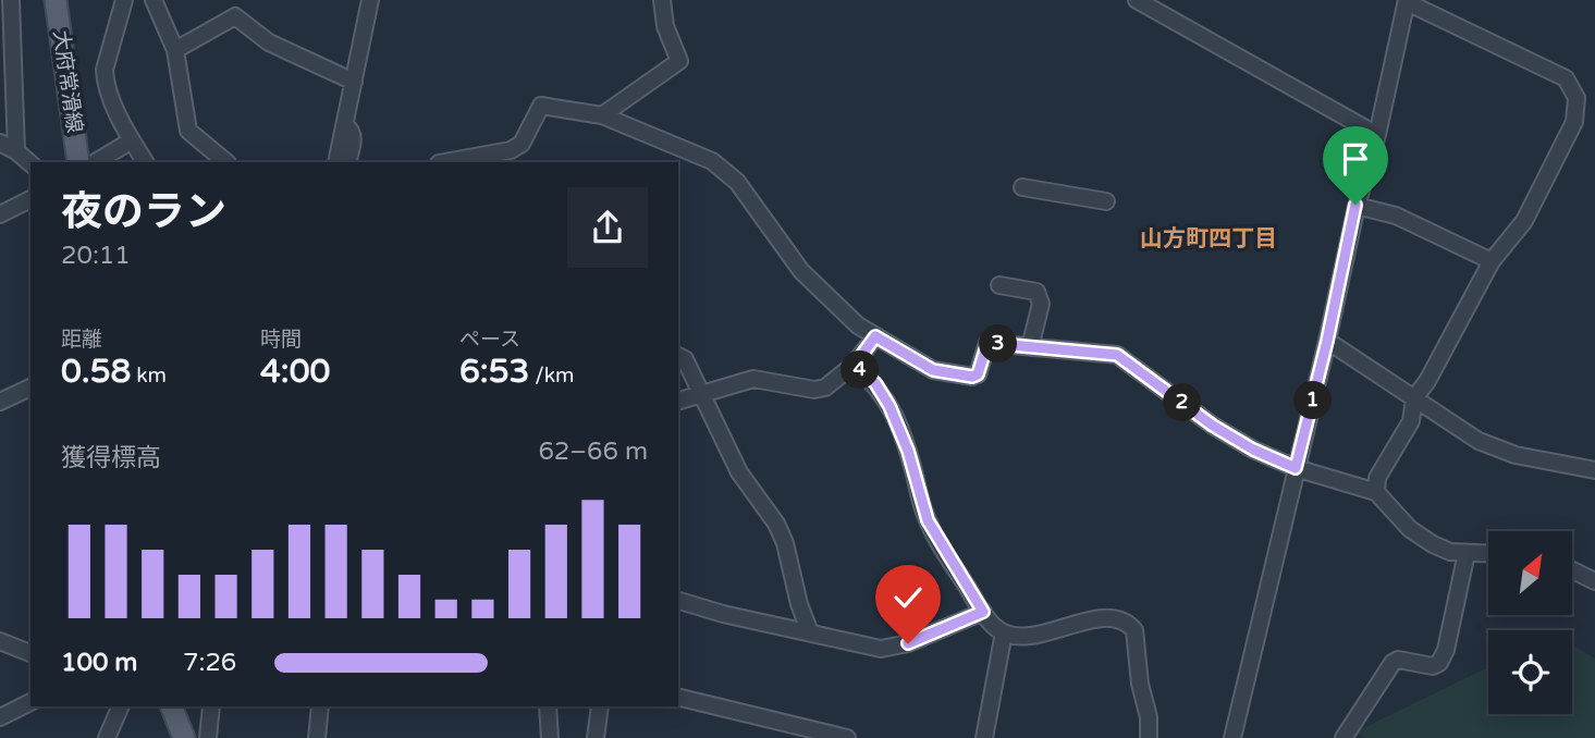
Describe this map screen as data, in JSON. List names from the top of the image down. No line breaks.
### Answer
{"streets":{"main road":["大府常滑線"]},"districts":["山方町四丁目"],"north":"top right","page":{"heading":["夜のラン","20:11"],"stats":[["距離","0.58 km"],["時間","4:00"],["ペース","6:53 /km"]],"pins":["3","4","1","2"],"chart":["獲得標高","62–66 m"],"list":[{"name":"100 m","note":"7:26"}]}}
